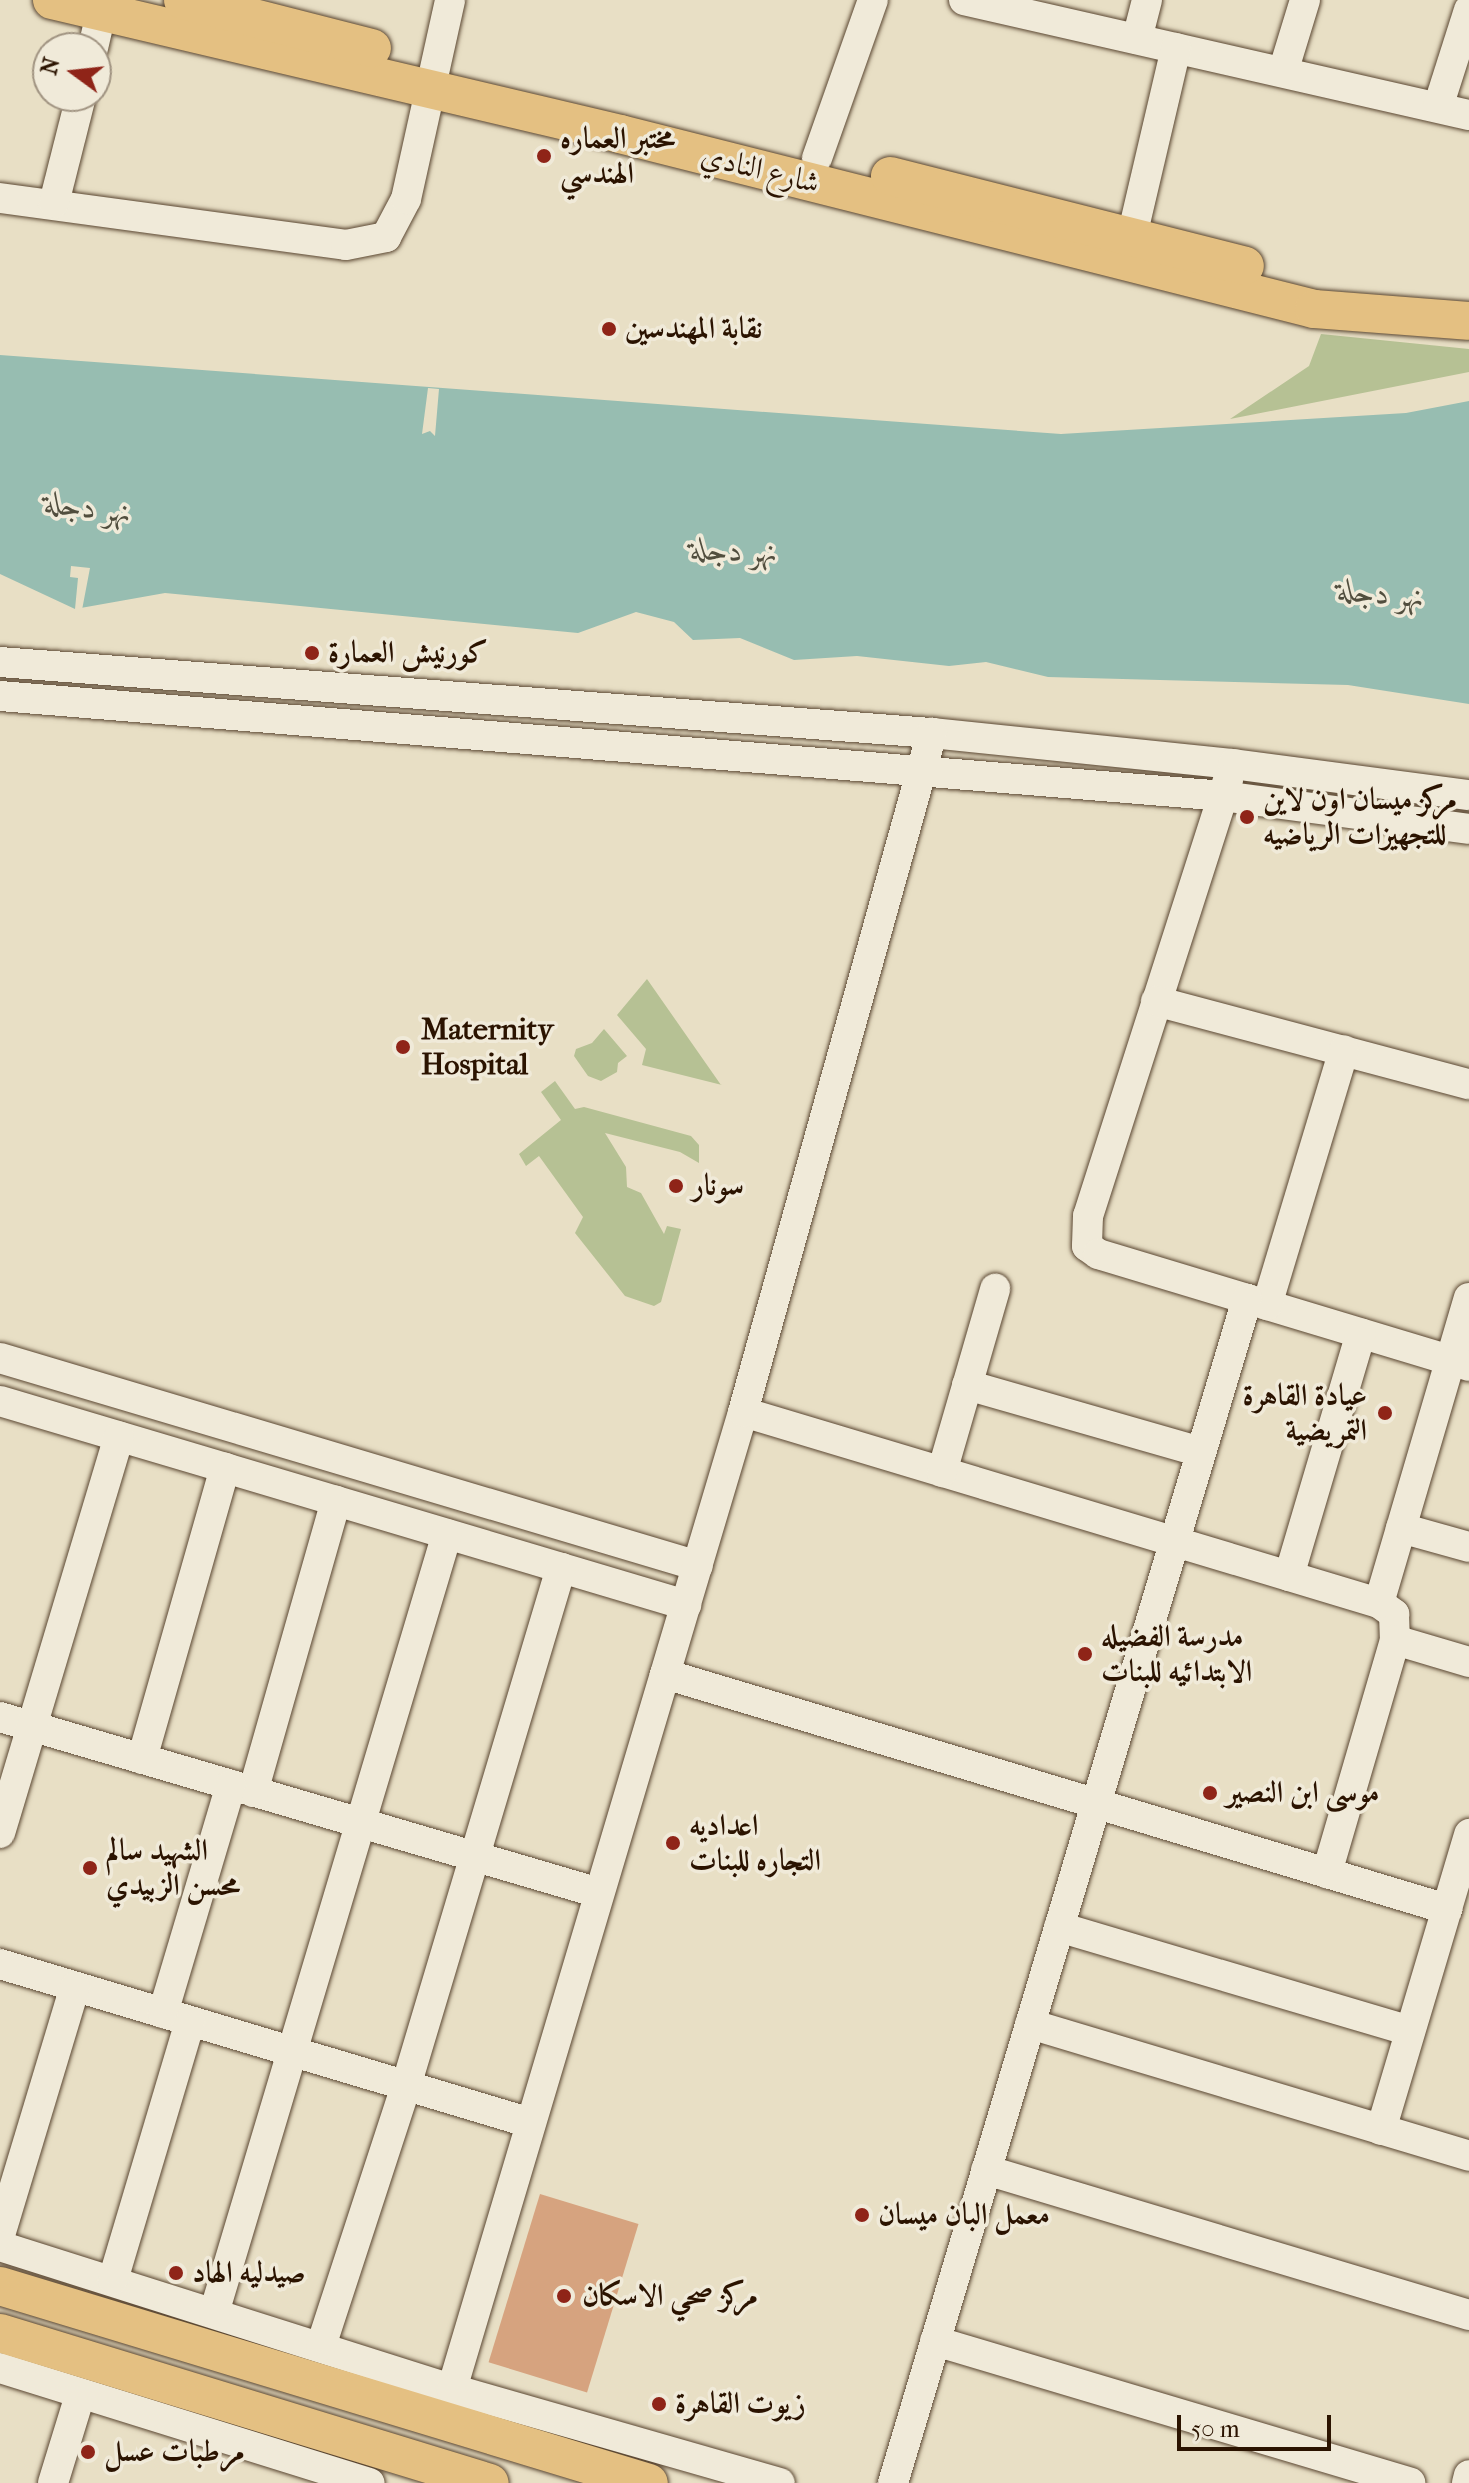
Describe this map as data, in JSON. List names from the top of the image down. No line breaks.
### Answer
{"streets":{"main road":["شارع النادي"]},"water":["نهر دجلة"],"places":["مختبر العماره الهندسي","نقابة المهندسين","كورنيش العمارة","مركز ميسان اون لاين للتجهيزات الرياضيه","Maternity Hospital","سونار","عيادة القاهرة التمريضية","مدرسة الفضيله الابتدائيه للبنات","موسى ابن النصير","اعداديه التجاره للبنات","الشهيد سالم محسن الزبيدي","معمل البان ميسان","صيدليه الهاد","مركز صحي الاسكان","زيوت القاهرة","مرطبات عسل"],"scale_bar":"50 m","north":"left"}
